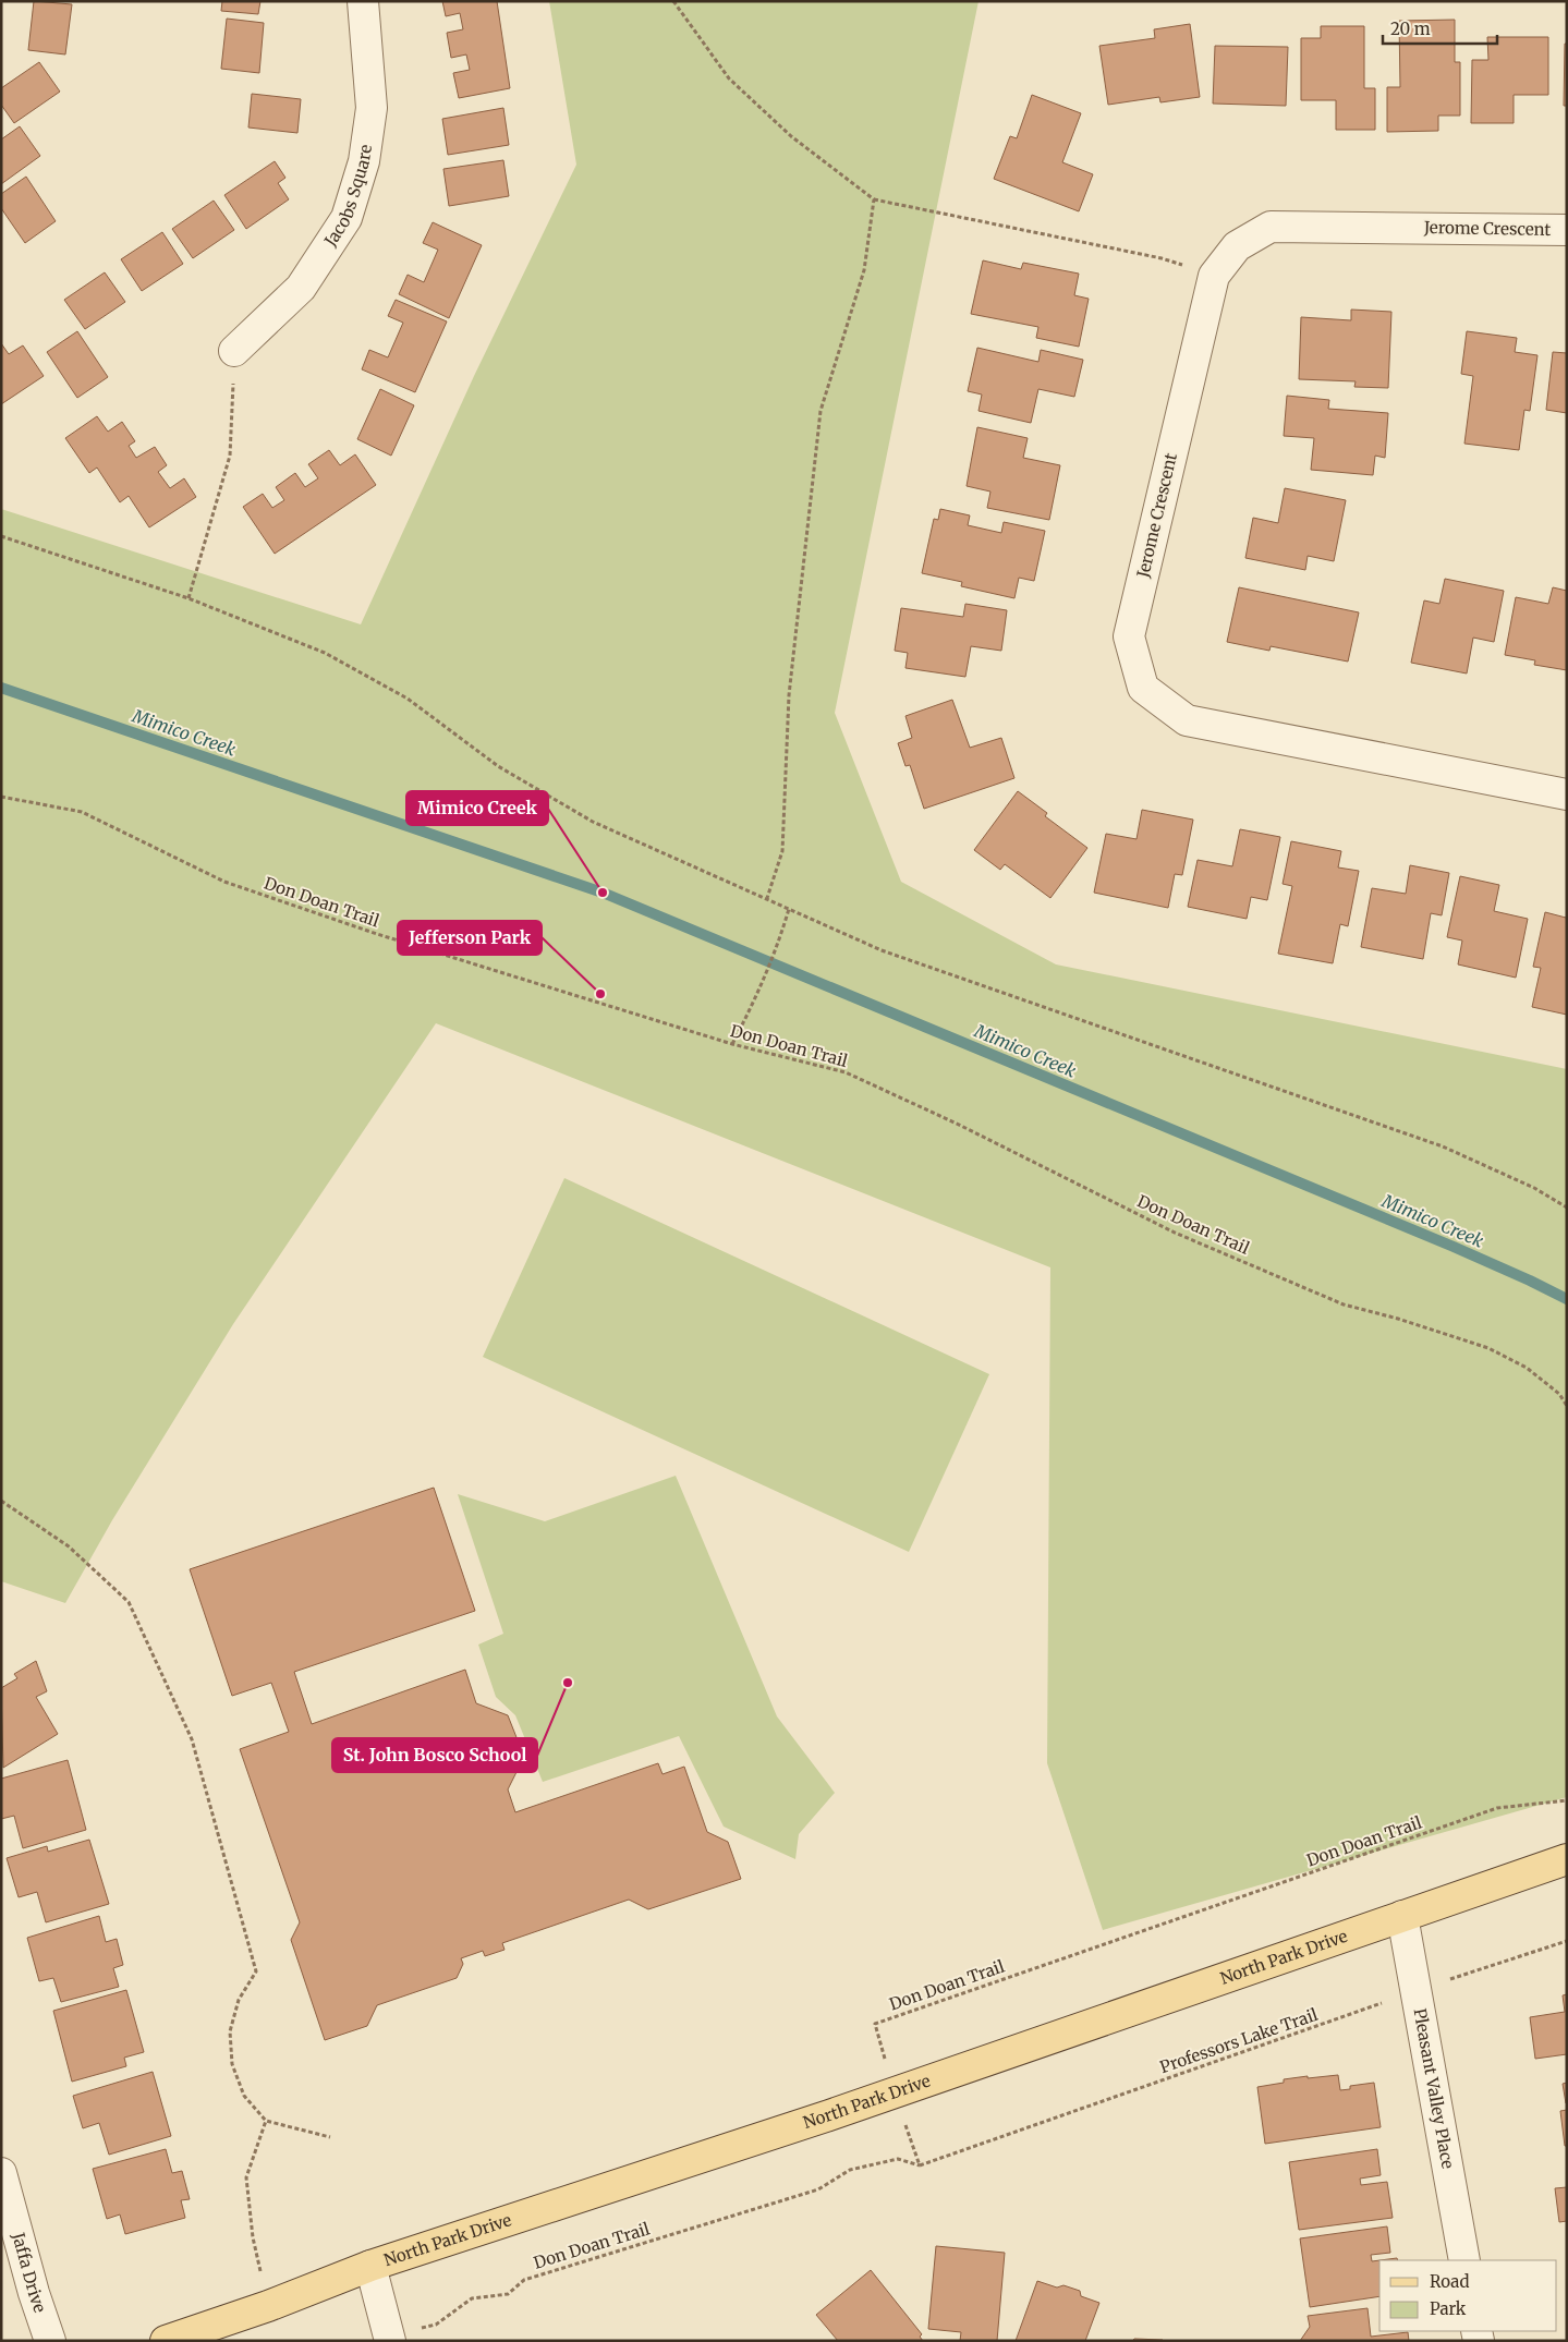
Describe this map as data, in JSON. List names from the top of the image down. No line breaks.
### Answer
{"streets":{"main road":["North Park Drive"],"street":["Jacobs Square","Jerome Crescent","Pleasant Valley Place","Jaffa Drive"],"path":["Don Doan Trail","Professors Lake Trail"]},"crossings":[["Don Doan Trail","North Park Drive"],["Don Doan Trail","Professors Lake Trail"],["North Park Drive","Pleasant Valley Place"],["Professors Lake Trail","Pleasant Valley Place"]],"water":["Mimico Creek"],"places":["Mimico Creek","Jefferson Park","St. John Bosco School"],"legend":["Road","Park"],"scale_bar":"20 m"}
